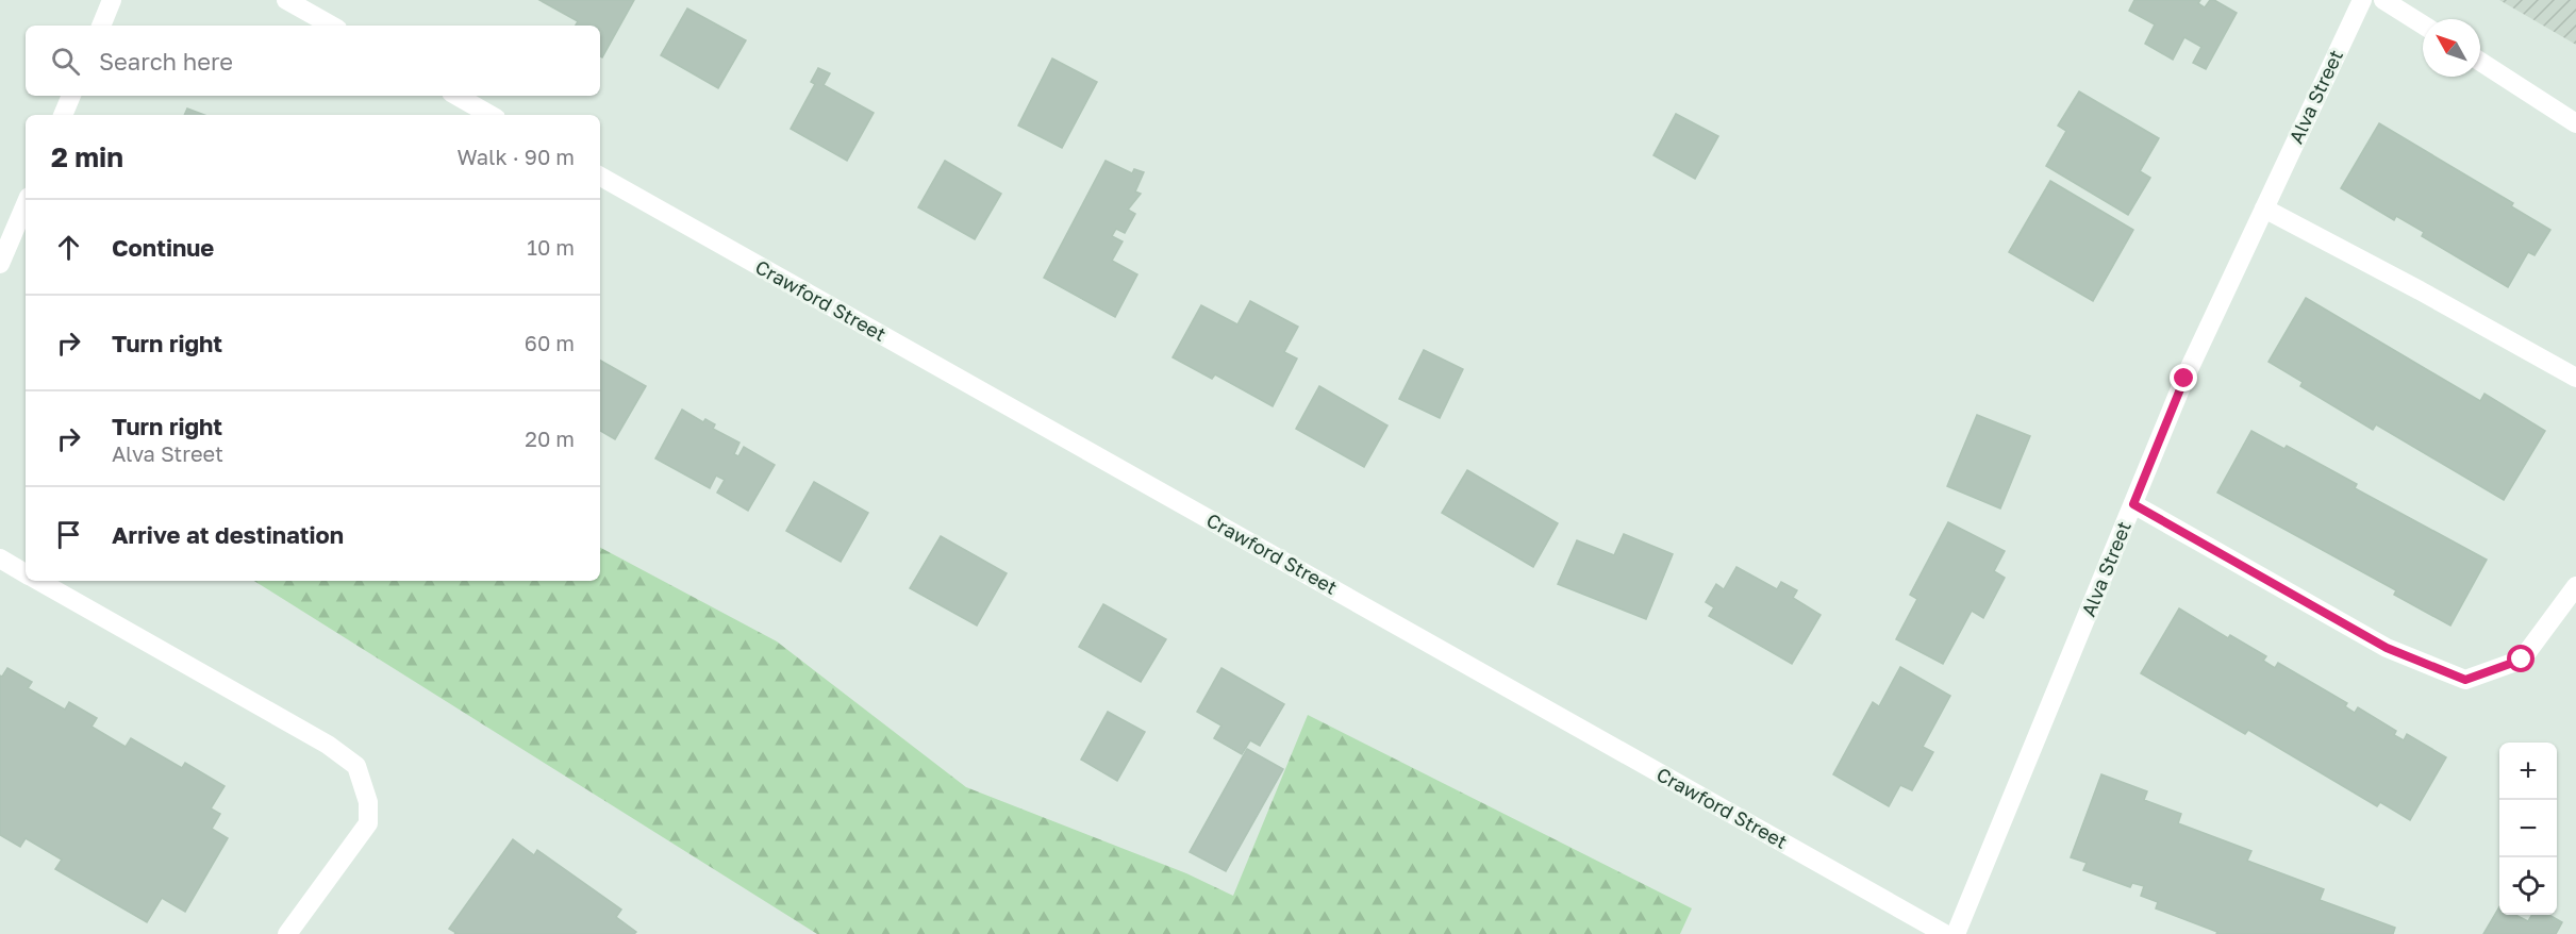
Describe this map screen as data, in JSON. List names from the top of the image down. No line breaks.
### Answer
{"streets":{"street":["Alva Street","Crawford Street"]},"north":"top left","page":{"search":"Search here","heading":["2 min","Walk · 90 m"],"list":[["Continue","10 m"],["Turn right","60 m"],["Turn right","Alva Street","20 m"],"Arrive at destination"],"map_buttons":["+","−"]}}
